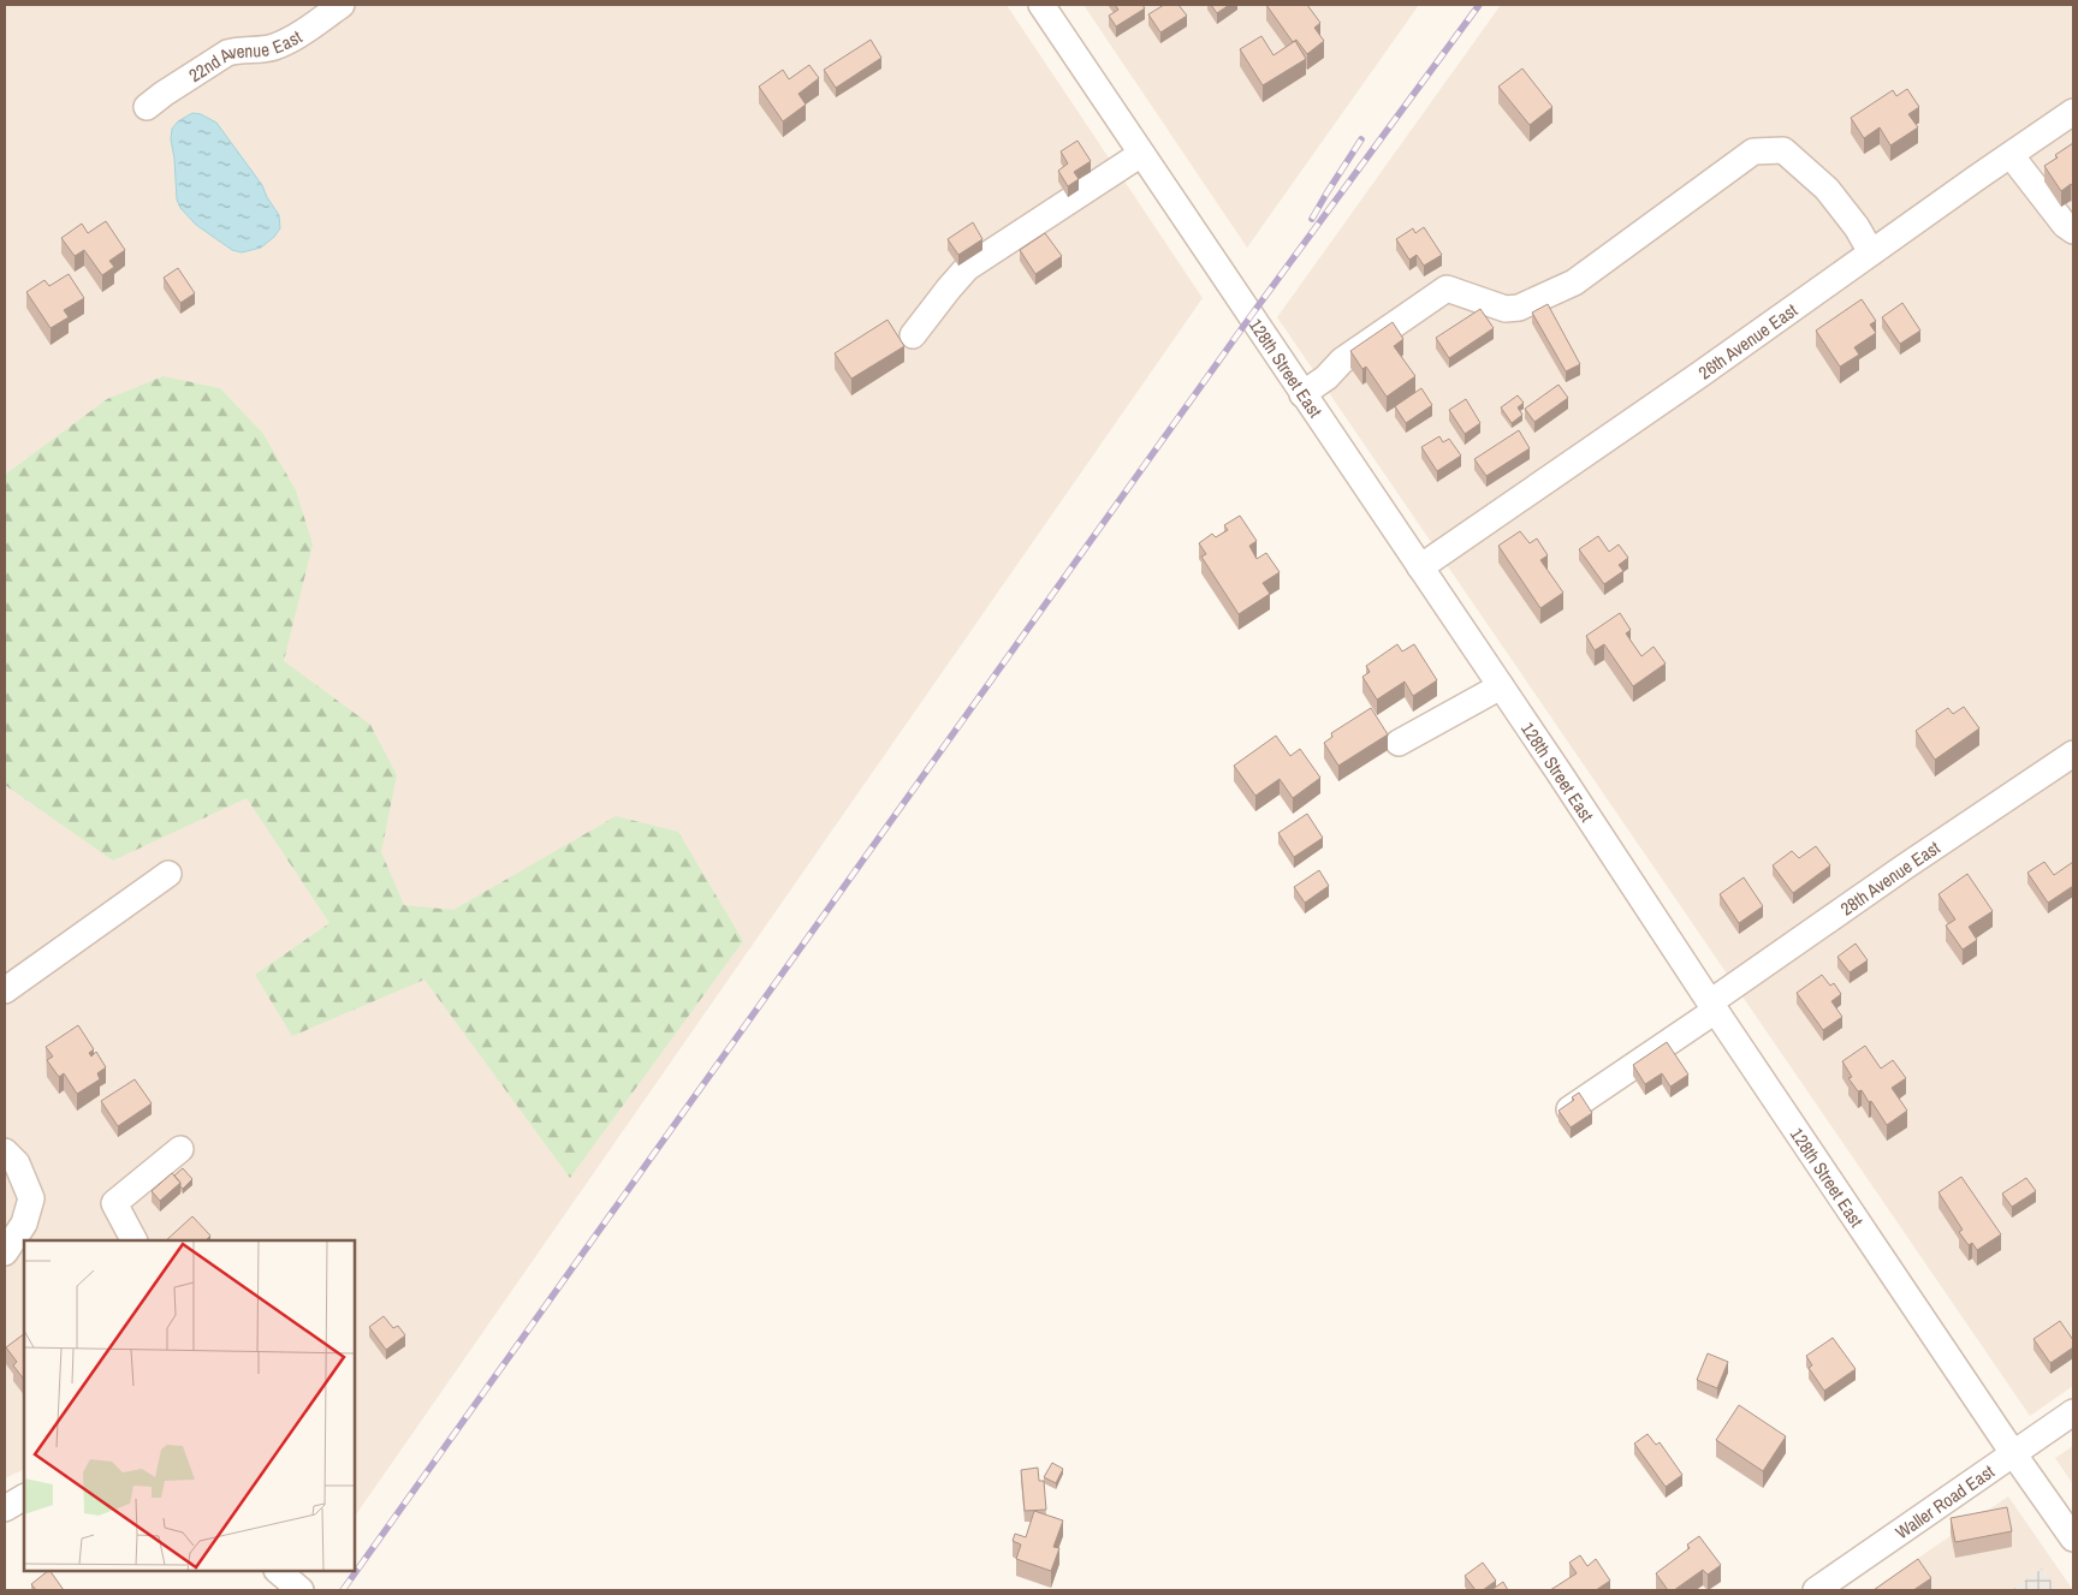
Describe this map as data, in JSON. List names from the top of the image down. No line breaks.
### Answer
{"streets":{"street":["22nd Avenue East","26th Avenue East","128th Street East","28th Avenue East","Waller Road East"]},"crossings":[["26th Avenue East","128th Street East"],["128th Street East","28th Avenue East"],["128th Street East","Waller Road East"]]}
